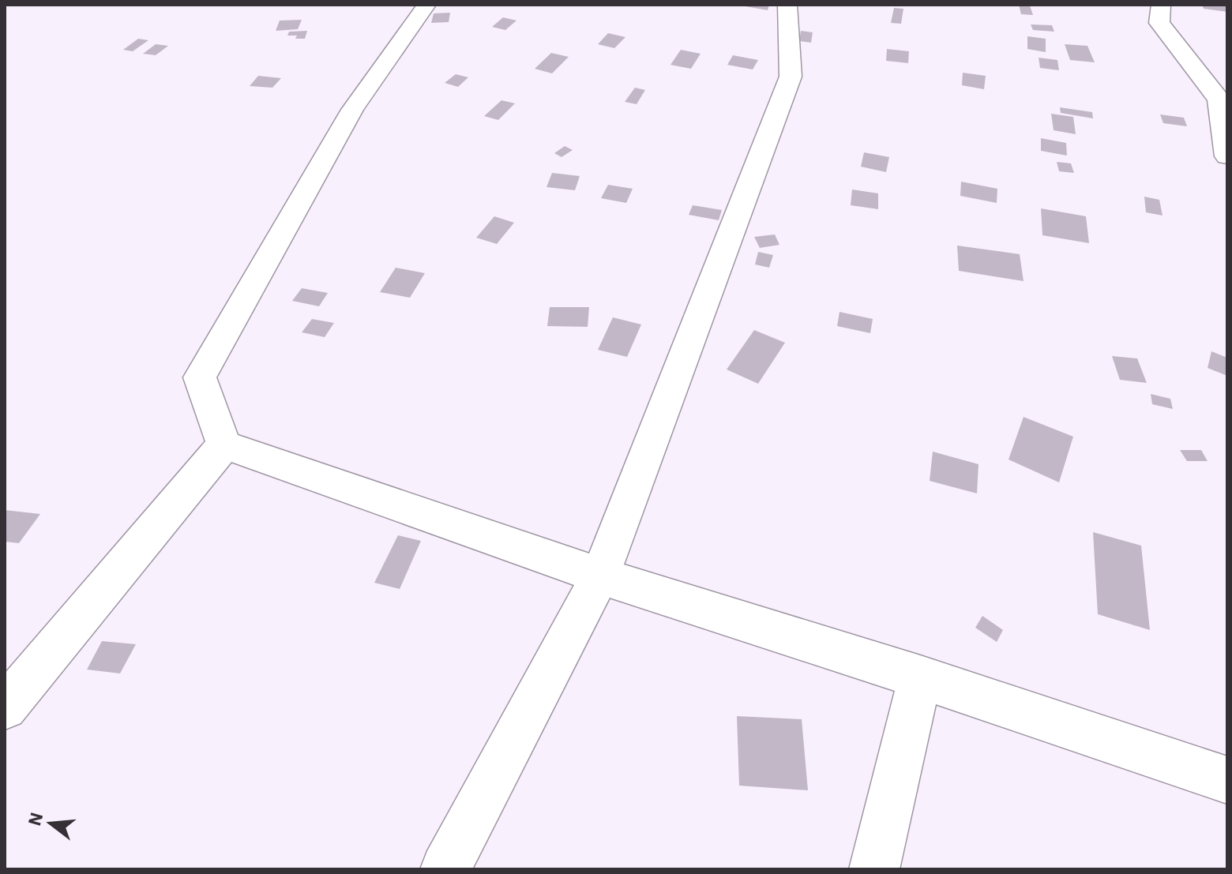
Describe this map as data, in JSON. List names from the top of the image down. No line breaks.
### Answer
{"north":"left"}
